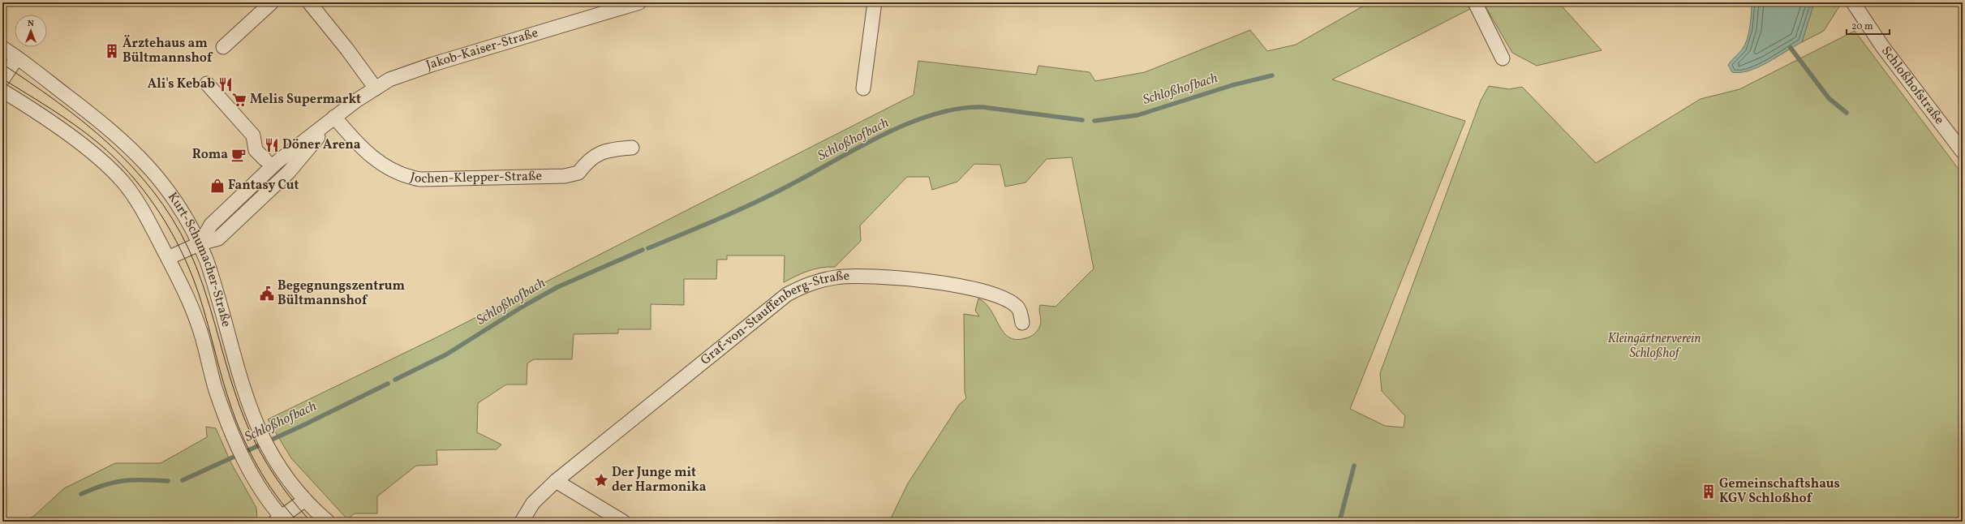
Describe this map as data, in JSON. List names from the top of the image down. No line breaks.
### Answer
{"streets":{"street":["Jakob-Kaiser-Straße","Schloßhofstraße","Jochen-Klepper-Straße","Kurt-Schumacher-Straße","Graf-von-Stauffenberg-Straße"]},"crossings":[["Jakob-Kaiser-Straße","Jochen-Klepper-Straße"],["Jakob-Kaiser-Straße","Kurt-Schumacher-Straße"]],"water":["Schloßhofbach"],"parks":["Kleingärtnerverein Schloßhof"],"places":{"building":["Ärztehaus am Bültmannshof","Gemeinschaftshaus KGV Schloßhof"],"restaurant":["Ali's Kebab","Döner Arena"],"supermarket":["Melis Supermarkt"],"cafe":["Roma"],"shop":["Fantasy Cut"],"public building":["Begegnungszentrum Bültmannshof"],"place":["Der Junge mit der Harmonika"]},"scale_bar":"20 m","north":"top"}
